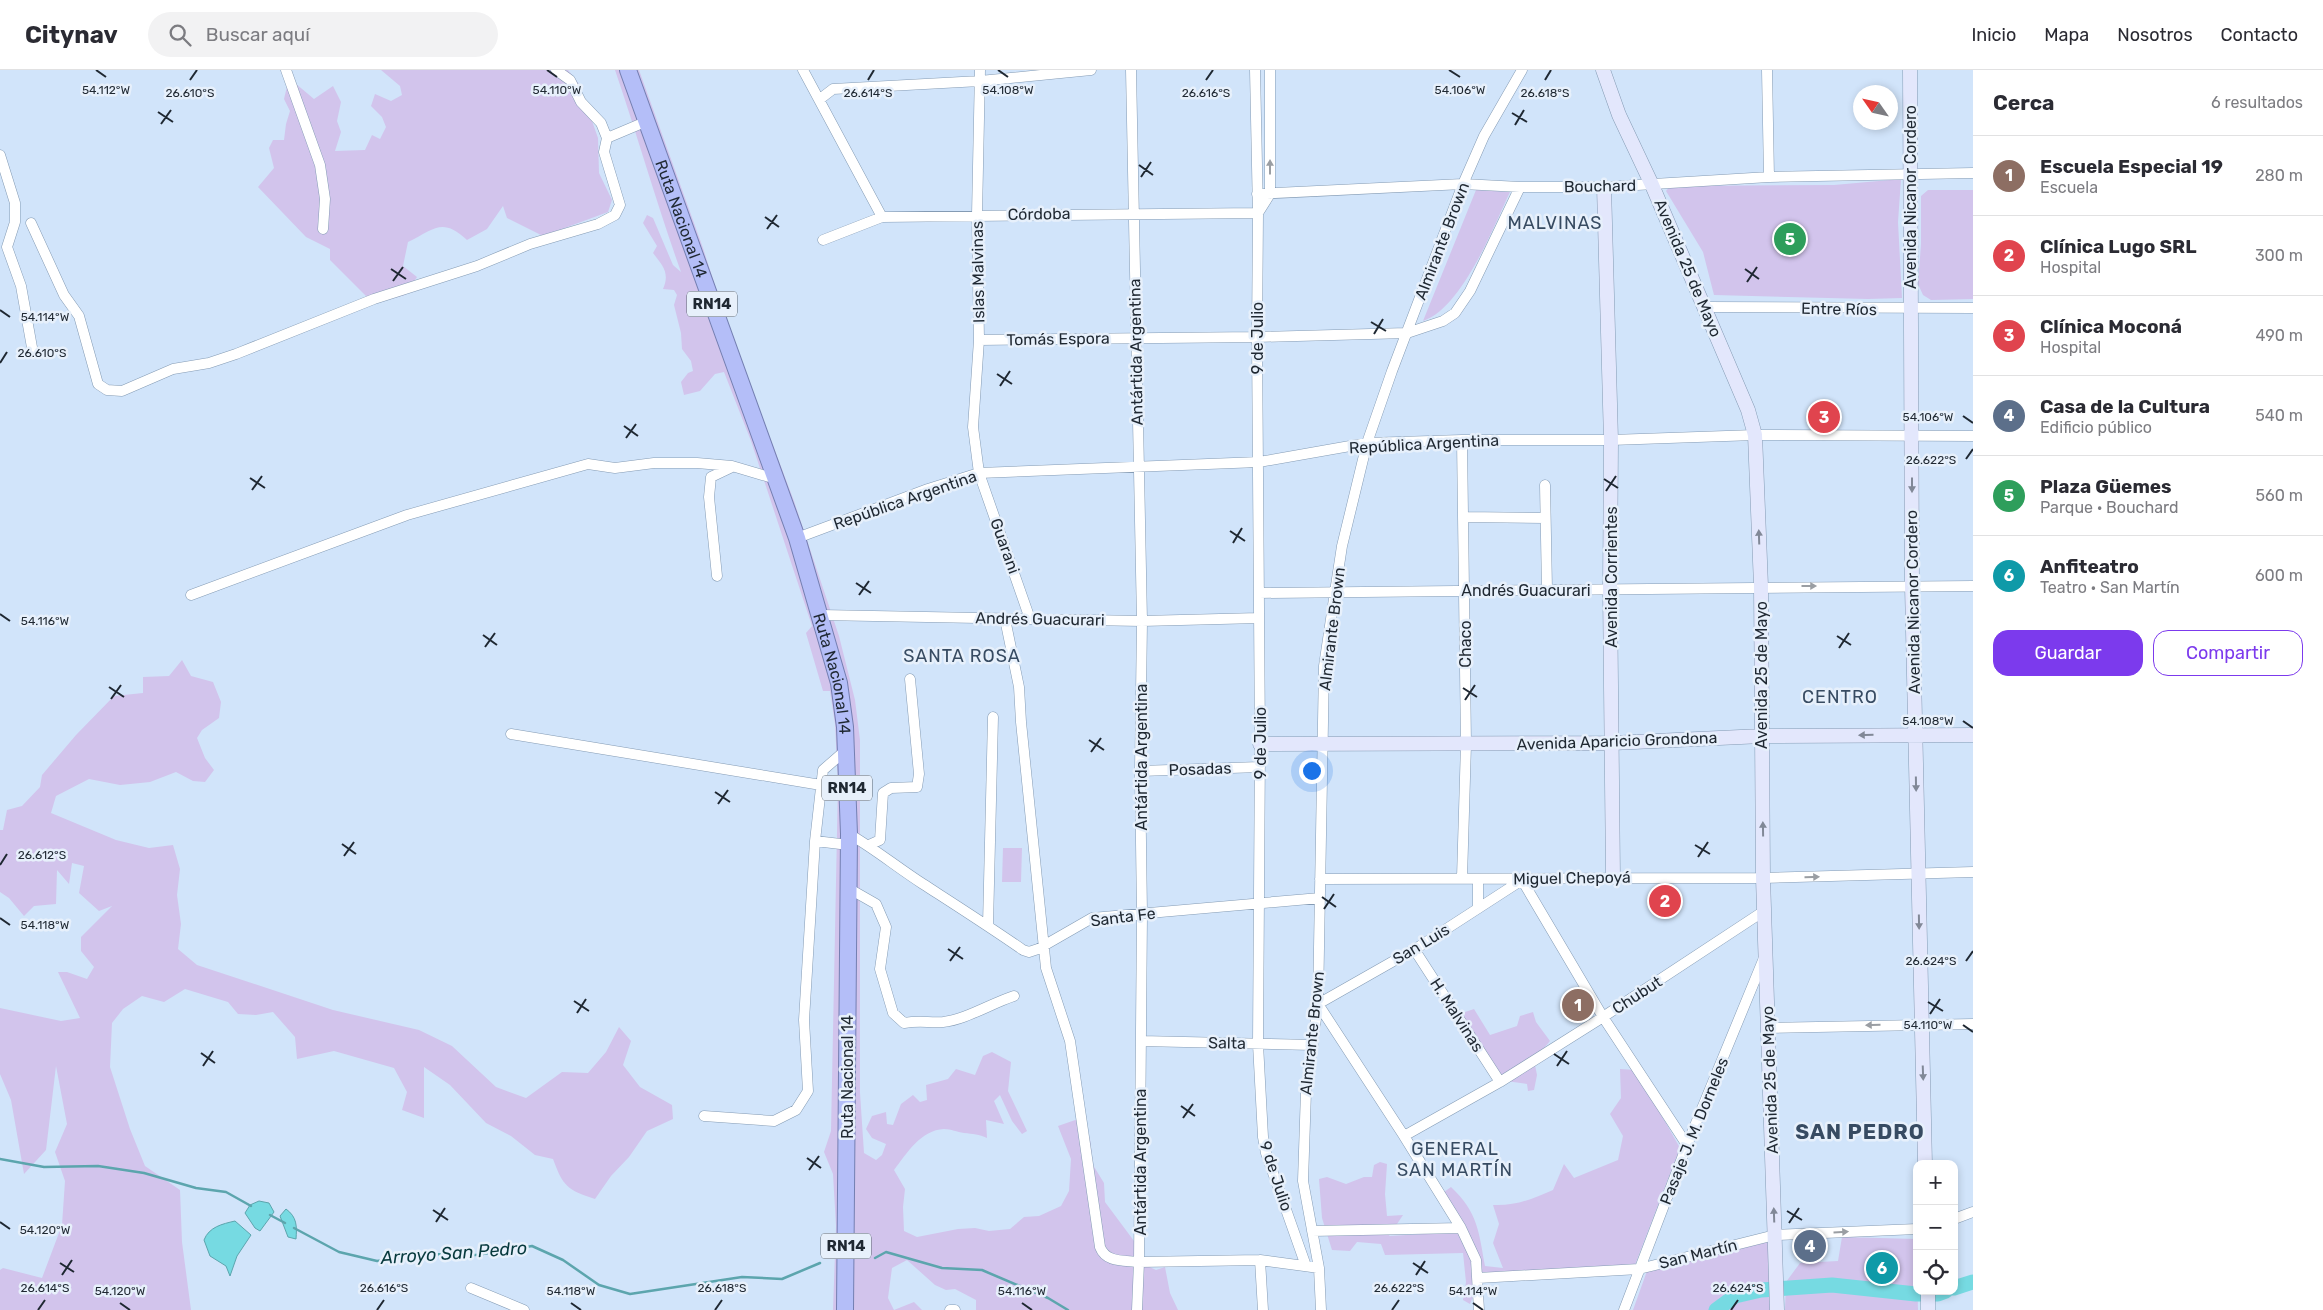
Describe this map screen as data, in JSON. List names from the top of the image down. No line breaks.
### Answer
{"streets":{"highway":["Ruta Nacional 14","RN14"],"main road":["Avenida Nicanor Cordero","Avenida 25 de Mayo","Avenida Corrientes","Avenida Aparicio Grondona"],"street":["Bouchard","Córdoba","Almirante Brown","Islas Malvinas","Entre Ríos","9 de Julio","Tomás Espora","Antártida Argentina","República Argentina","Guarani","Andrés Guacurari","Chaco","Posadas","Miguel Chepoyá","Santa Fe","San Luis","Chubut","H. Malvinas","Salta","Pasaje J. M. Dorneles","San Martín"]},"crossings":[["Bouchard","Avenida Nicanor Cordero"],["Bouchard","Almirante Brown"],["Bouchard","Avenida 25 de Mayo"],["Bouchard","9 de Julio"],["Bouchard","Tomás Espora"],["Bouchard","Avenida Corrientes"],["Avenida Nicanor Cordero","Entre Ríos"],["Avenida Nicanor Cordero","República Argentina"],["Avenida Nicanor Cordero","Andrés Guacurari"],["Avenida Nicanor Cordero","Avenida Aparicio Grondona"],["Avenida Nicanor Cordero","Miguel Chepoyá"],["Córdoba","Islas Malvinas"],["Córdoba","9 de Julio"],["Córdoba","Antártida Argentina"],["Ruta Nacional 14","República Argentina"],["Ruta Nacional 14","Andrés Guacurari"],["Ruta Nacional 14","Santa Fe"],["Almirante Brown","Tomás Espora"],["Almirante Brown","República Argentina"],["Almirante Brown","Andrés Guacurari"],["Almirante Brown","Avenida Aparicio Grondona"],["Almirante Brown","Miguel Chepoyá"],["Almirante Brown","Santa Fe"],["Almirante Brown","San Luis"],["Almirante Brown","Salta"],["Avenida 25 de Mayo","Entre Ríos"],["Avenida 25 de Mayo","República Argentina"],["Avenida 25 de Mayo","Andrés Guacurari"],["Avenida 25 de Mayo","Avenida Aparicio Grondona"],["Avenida 25 de Mayo","Miguel Chepoyá"],["Avenida 25 de Mayo","Chubut"],["Avenida 25 de Mayo","Pasaje J. M. Dorneles"],["Avenida 25 de Mayo","San Martín"],["Islas Malvinas","Tomás Espora"],["Islas Malvinas","República Argentina"],["Islas Malvinas","Guarani"],["9 de Julio","Tomás Espora"],["9 de Julio","República Argentina"],["9 de Julio","Andrés Guacurari"],["9 de Julio","Avenida Aparicio Grondona"],["9 de Julio","Posadas"],["9 de Julio","Santa Fe"],["9 de Julio","Salta"],["Tomás Espora","Antártida Argentina"],["Antártida Argentina","República Argentina"],["Antártida Argentina","Andrés Guacurari"],["Antártida Argentina","Posadas"],["Antártida Argentina","Santa Fe"],["Antártida Argentina","Salta"],["República Argentina","Guarani"],["República Argentina","Avenida Corrientes"],["República Argentina","Chaco"],["Guarani","Andrés Guacurari"],["Avenida Corrientes","Andrés Guacurari"],["Avenida Corrientes","Avenida Aparicio Grondona"],["Avenida Corrientes","Miguel Chepoyá"],["Andrés Guacurari","Chaco"],["Chaco","Avenida Aparicio Grondona"],["Chaco","Miguel Chepoyá"],["Miguel Chepoyá","San Luis"],["San Luis","H. Malvinas"],["Chubut","H. Malvinas"],["Pasaje J. M. Dorneles","San Martín"]],"one_way":["Avenida Nicanor Cordero","Avenida 25 de Mayo"],"districts":["MALVINAS","SANTA ROSA","CENTRO","SAN PEDRO","GENERAL SAN MARTÍN"],"water":["Arroyo San Pedro"],"north":"top left","page":{"header":"Citynav","search":"Buscar aquí","nav":["Inicio","Mapa","Nosotros","Contacto"],"heading":["Cerca","6 resultados"],"list":[{"mark":"1","name":"Escuela Especial 19","note":"Escuela","value":"280 m"},{"mark":"2","name":"Clínica Lugo SRL","note":"Hospital","value":"300 m"},{"mark":"3","name":"Clínica Moconá","note":"Hospital","value":"490 m"},{"mark":"4","name":"Casa de la Cultura","note":"Edificio público","value":"540 m"},{"mark":"5","name":"Plaza Güemes","note":"Parque · Bouchard","value":"560 m"},{"mark":"6","name":"Anfiteatro","note":"Teatro · San Martín","value":"600 m"}],"pins":["5","3","2","1","4","6"],"buttons":["Guardar","Compartir"],"map_buttons":["+","−"]},"coordinates":["54.112°W","54.110°W","54.108°W","54.106°W","26.610°S","26.614°S","26.616°S","26.618°S","54.114°W","26.622°S","54.116°W","26.612°S","54.118°W","26.624°S","54.120°W"]}
